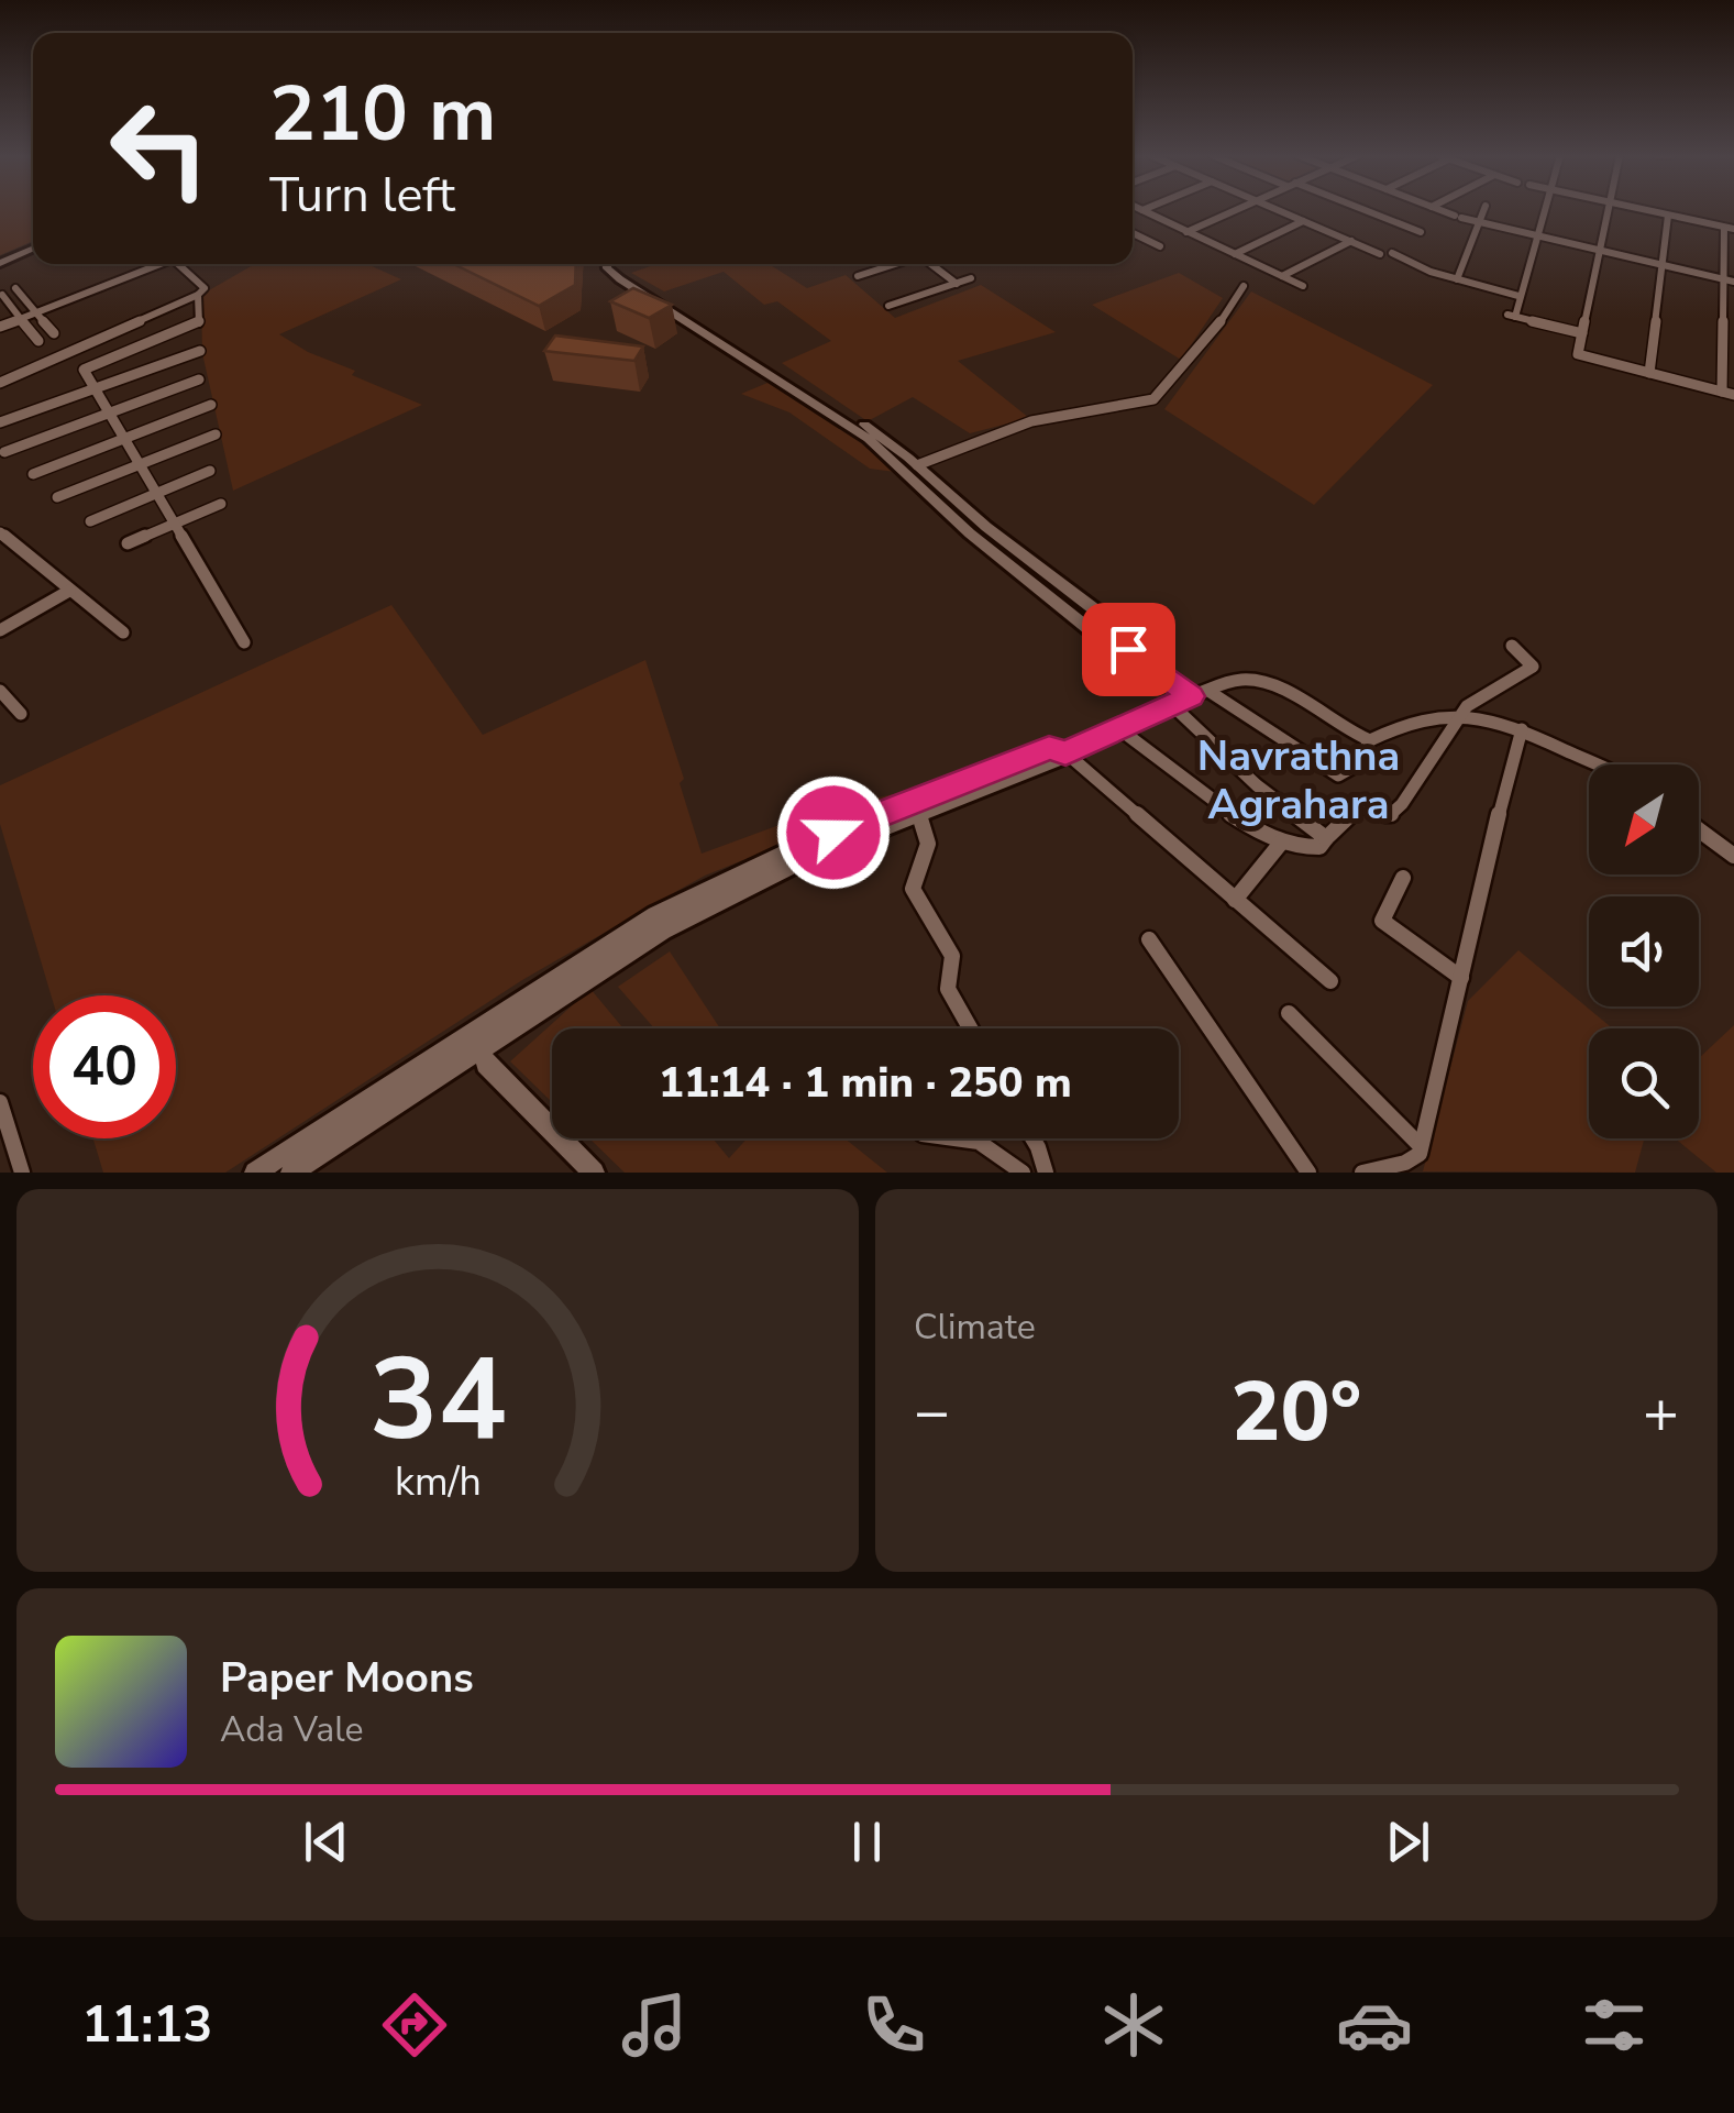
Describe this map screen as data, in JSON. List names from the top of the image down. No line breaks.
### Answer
{"districts":["Navrathna Agrahara"],"north":"bottom left","page":{"turn":["210 m","Turn left"],"limit":"40","trip":"11:14 · 1 min · 250 m","tile":"Climate","heat":["−","20°","+"],"song":["Paper Moons","Ada Vale"],"tabs":"11:13","gauge":["34","km/h"]}}
